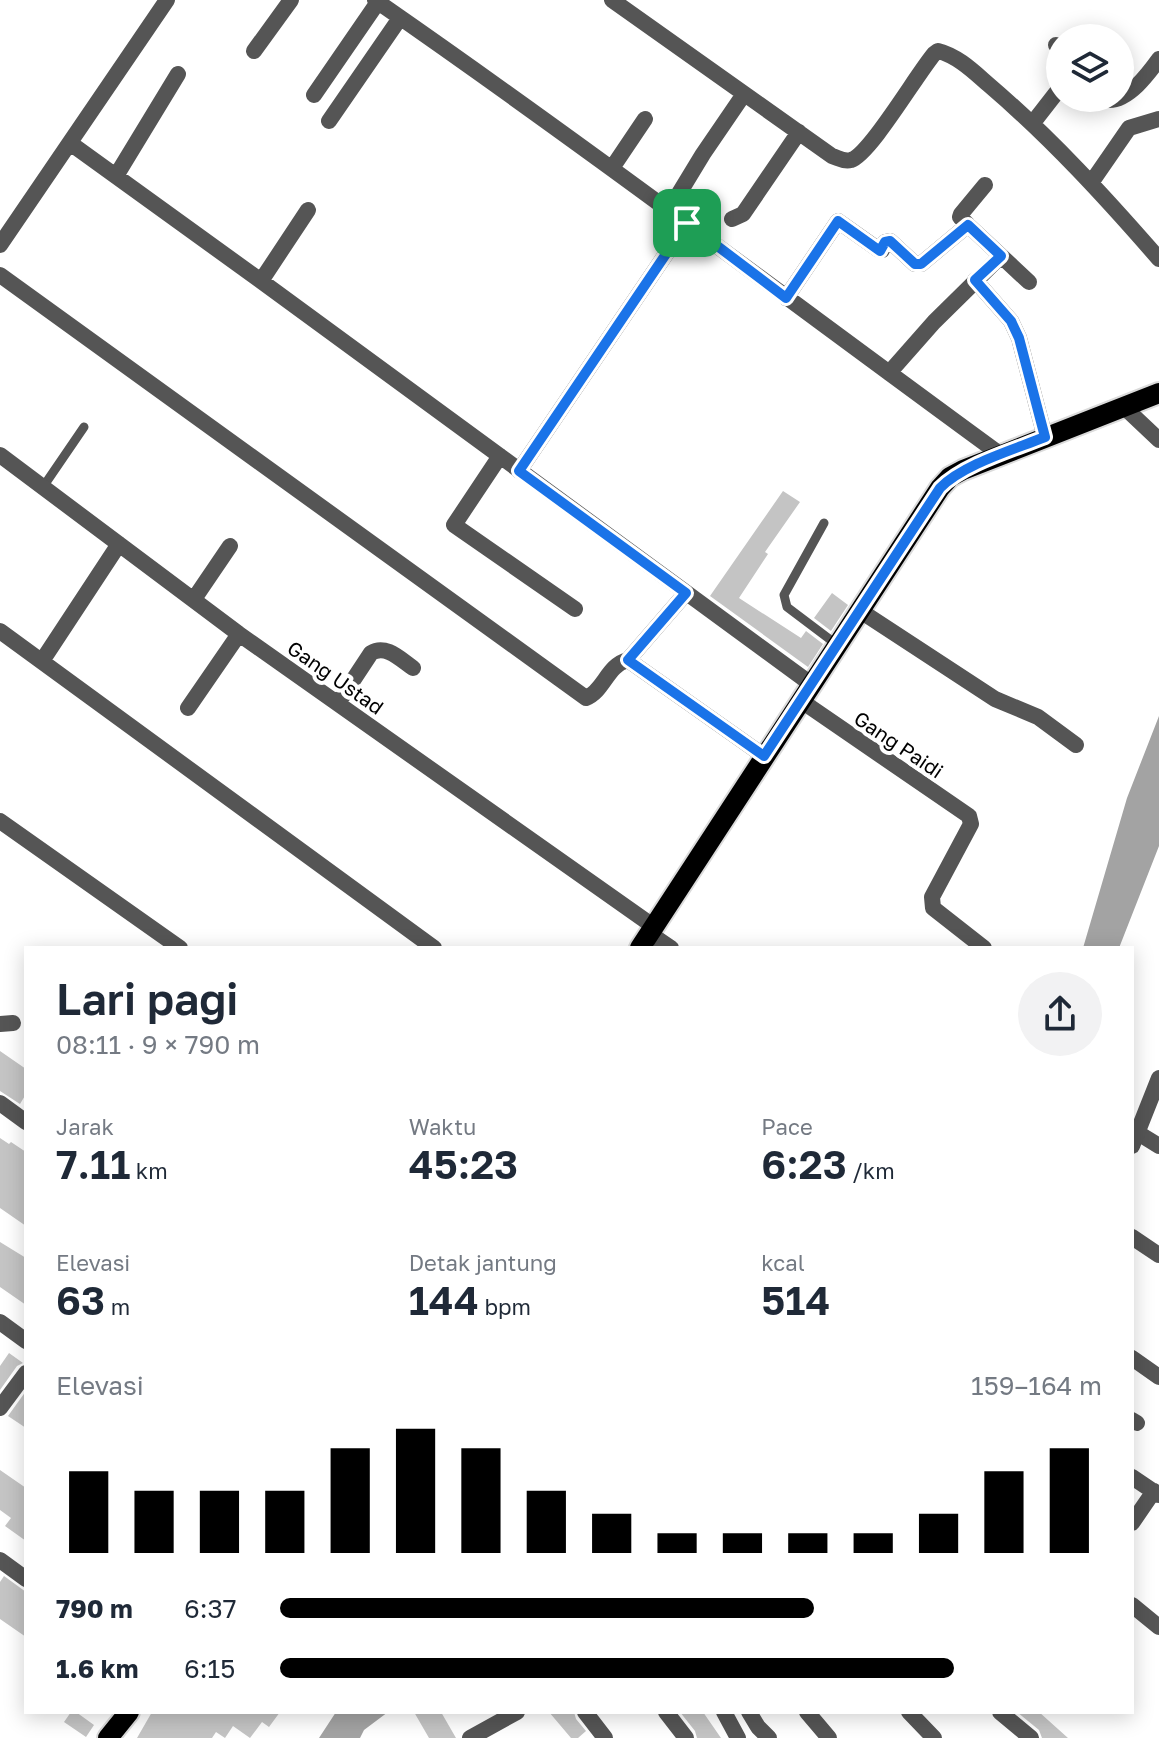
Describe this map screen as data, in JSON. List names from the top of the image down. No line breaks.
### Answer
{"streets":{"street":["Gang Ustad","Gang Paidi"]},"page":{"heading":["Lari pagi","08:11 · 9 × 790 m"],"stats":[["Jarak","7.11 km"],["Waktu","45:23"],["Pace","6:23 /km"],["Elevasi","63 m"],["Detak jantung","144 bpm"],["kcal","514"]],"chart":["Elevasi","159–164 m"],"list":[{"name":"790 m","note":"6:37"},{"name":"1.6 km","note":"6:15"}]}}
